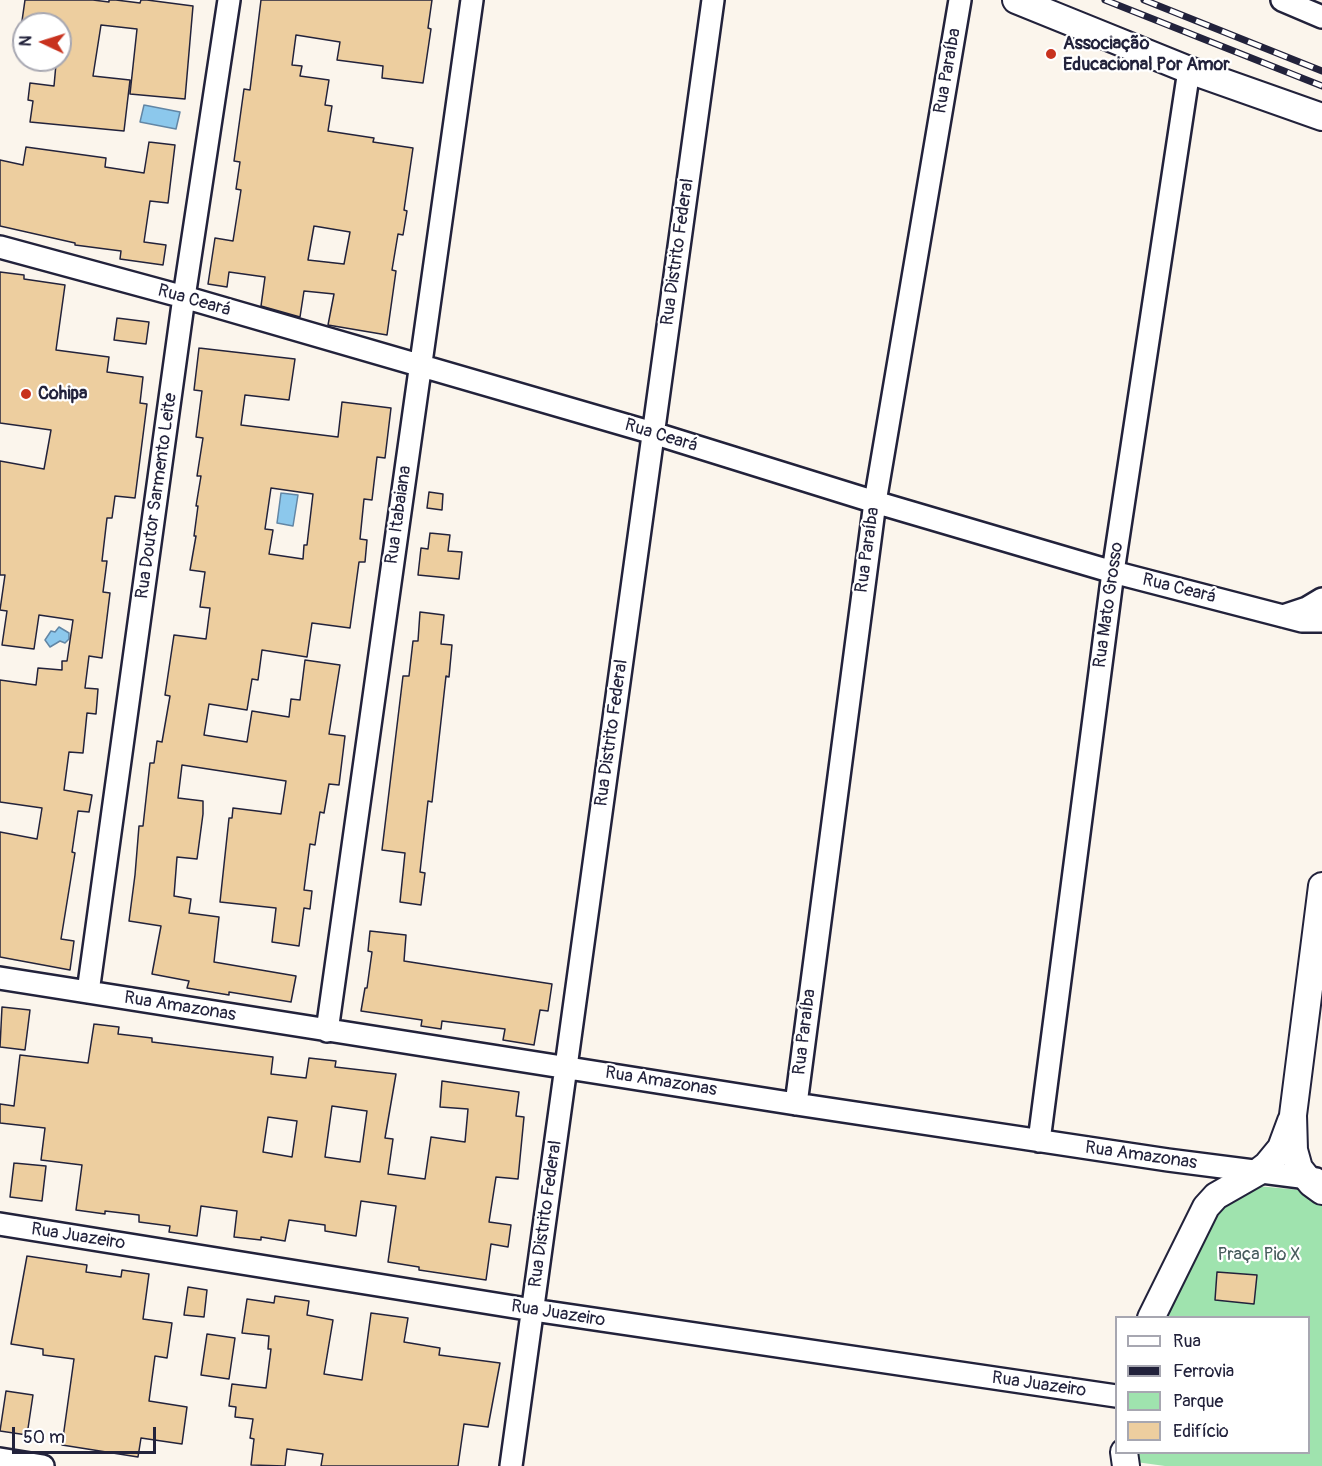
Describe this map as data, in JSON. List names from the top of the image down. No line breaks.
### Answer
{"streets":{"street":["Rua Paraíba","Rua Distrito Federal","Rua Ceará","Rua Doutor Sarmento Leite","Rua Itabaiana","Rua Mato Grosso","Rua Amazonas","Rua Juazeiro"]},"crossings":[["Rua Paraíba","Rua Ceará"],["Rua Paraíba","Rua Amazonas"],["Rua Distrito Federal","Rua Ceará"],["Rua Distrito Federal","Rua Amazonas"],["Rua Distrito Federal","Rua Juazeiro"],["Rua Ceará","Rua Doutor Sarmento Leite"],["Rua Ceará","Rua Itabaiana"],["Rua Ceará","Rua Mato Grosso"],["Rua Doutor Sarmento Leite","Rua Amazonas"],["Rua Itabaiana","Rua Amazonas"],["Rua Mato Grosso","Rua Amazonas"]],"parks":["Praça Pio X"],"places":["Associação Educacional Por Amor","Cohipa"],"legend":["Rua","Ferrovia","Parque","Edifício"],"scale_bar":"50 m","north":"left"}
